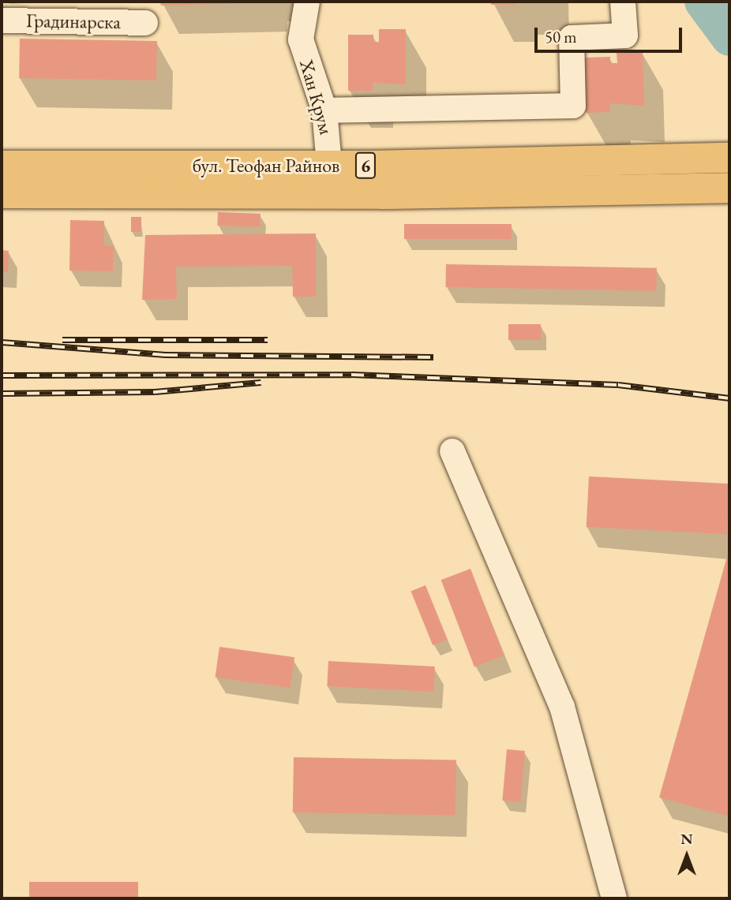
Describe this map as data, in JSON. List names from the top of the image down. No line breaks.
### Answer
{"streets":{"main road":["бул. Теофан Райнов","6"],"street":["Градинарска","Хан Крум"]},"crossings":[["Хан Крум","бул. Теофан Райнов"]],"scale_bar":"50 m","north":"top"}
